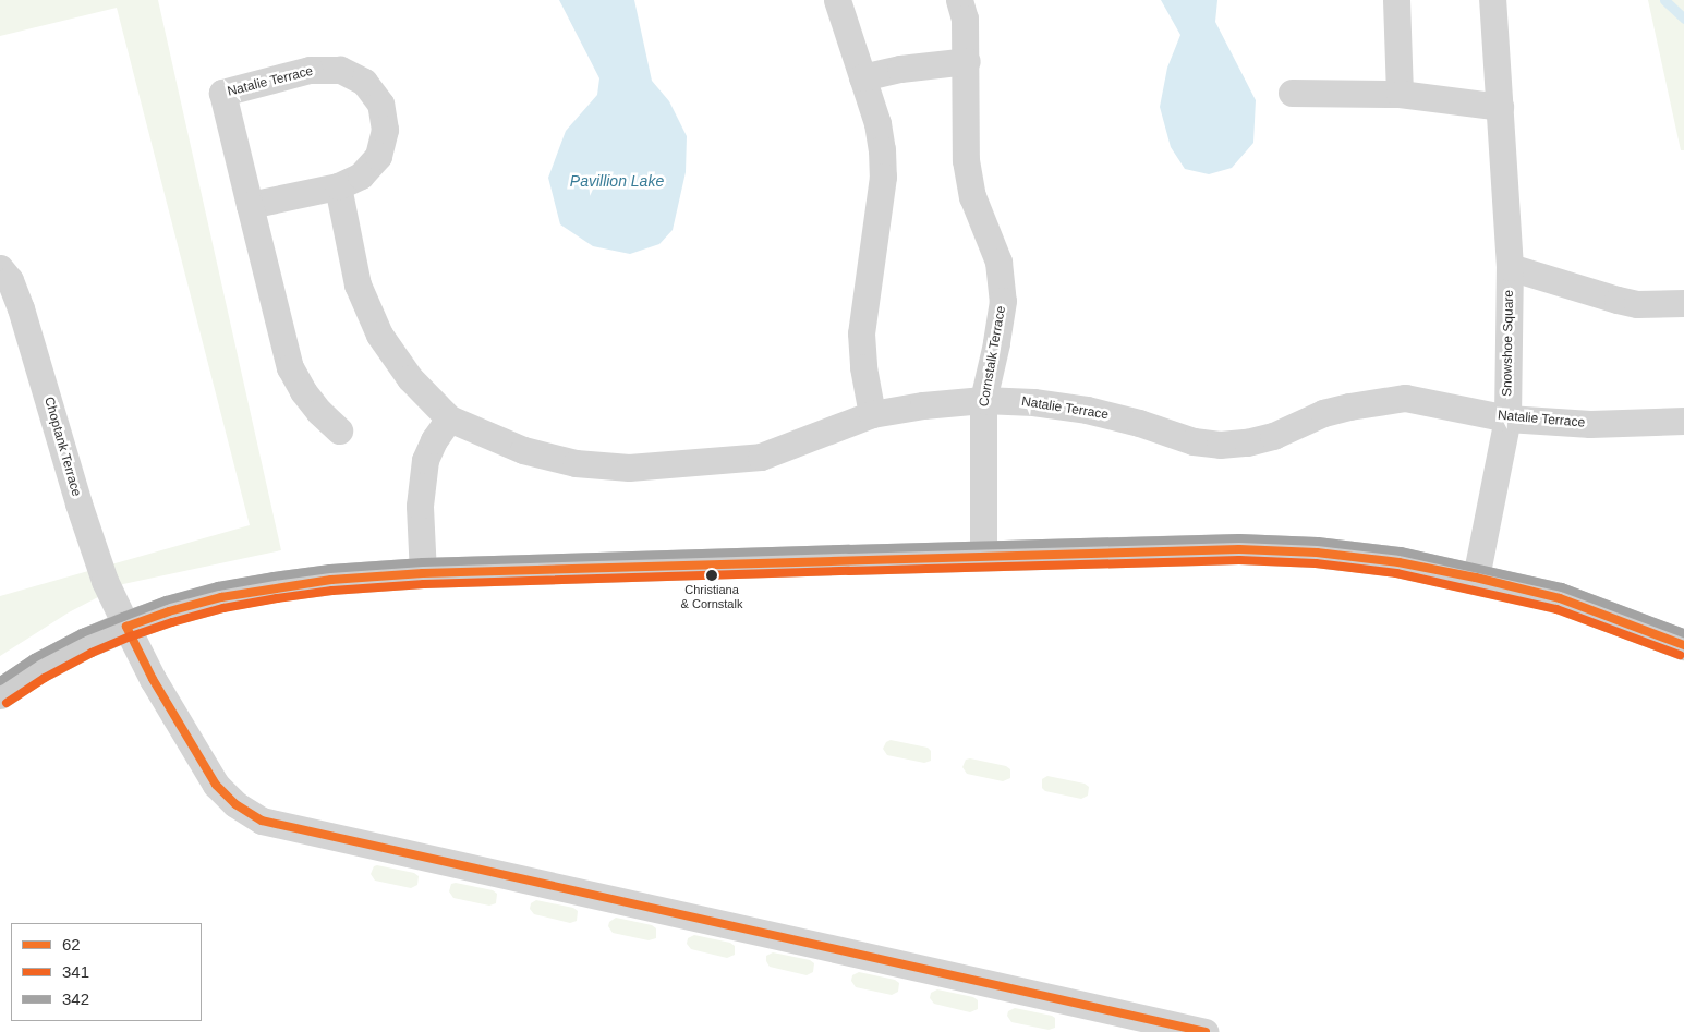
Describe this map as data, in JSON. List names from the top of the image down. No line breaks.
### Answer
{"streets":{"street":["Natalie Terrace","Snowshoe Square","Cornstalk Terrace","Choptank Terrace"]},"crossings":[["Natalie Terrace","Snowshoe Square"],["Natalie Terrace","Cornstalk Terrace"]],"water":["Pavillion Lake"],"places":["Christiana & Cornstalk"],"lines":["transit line 342","transit line 62","transit line 341"],"legend":["62","341","342"]}
